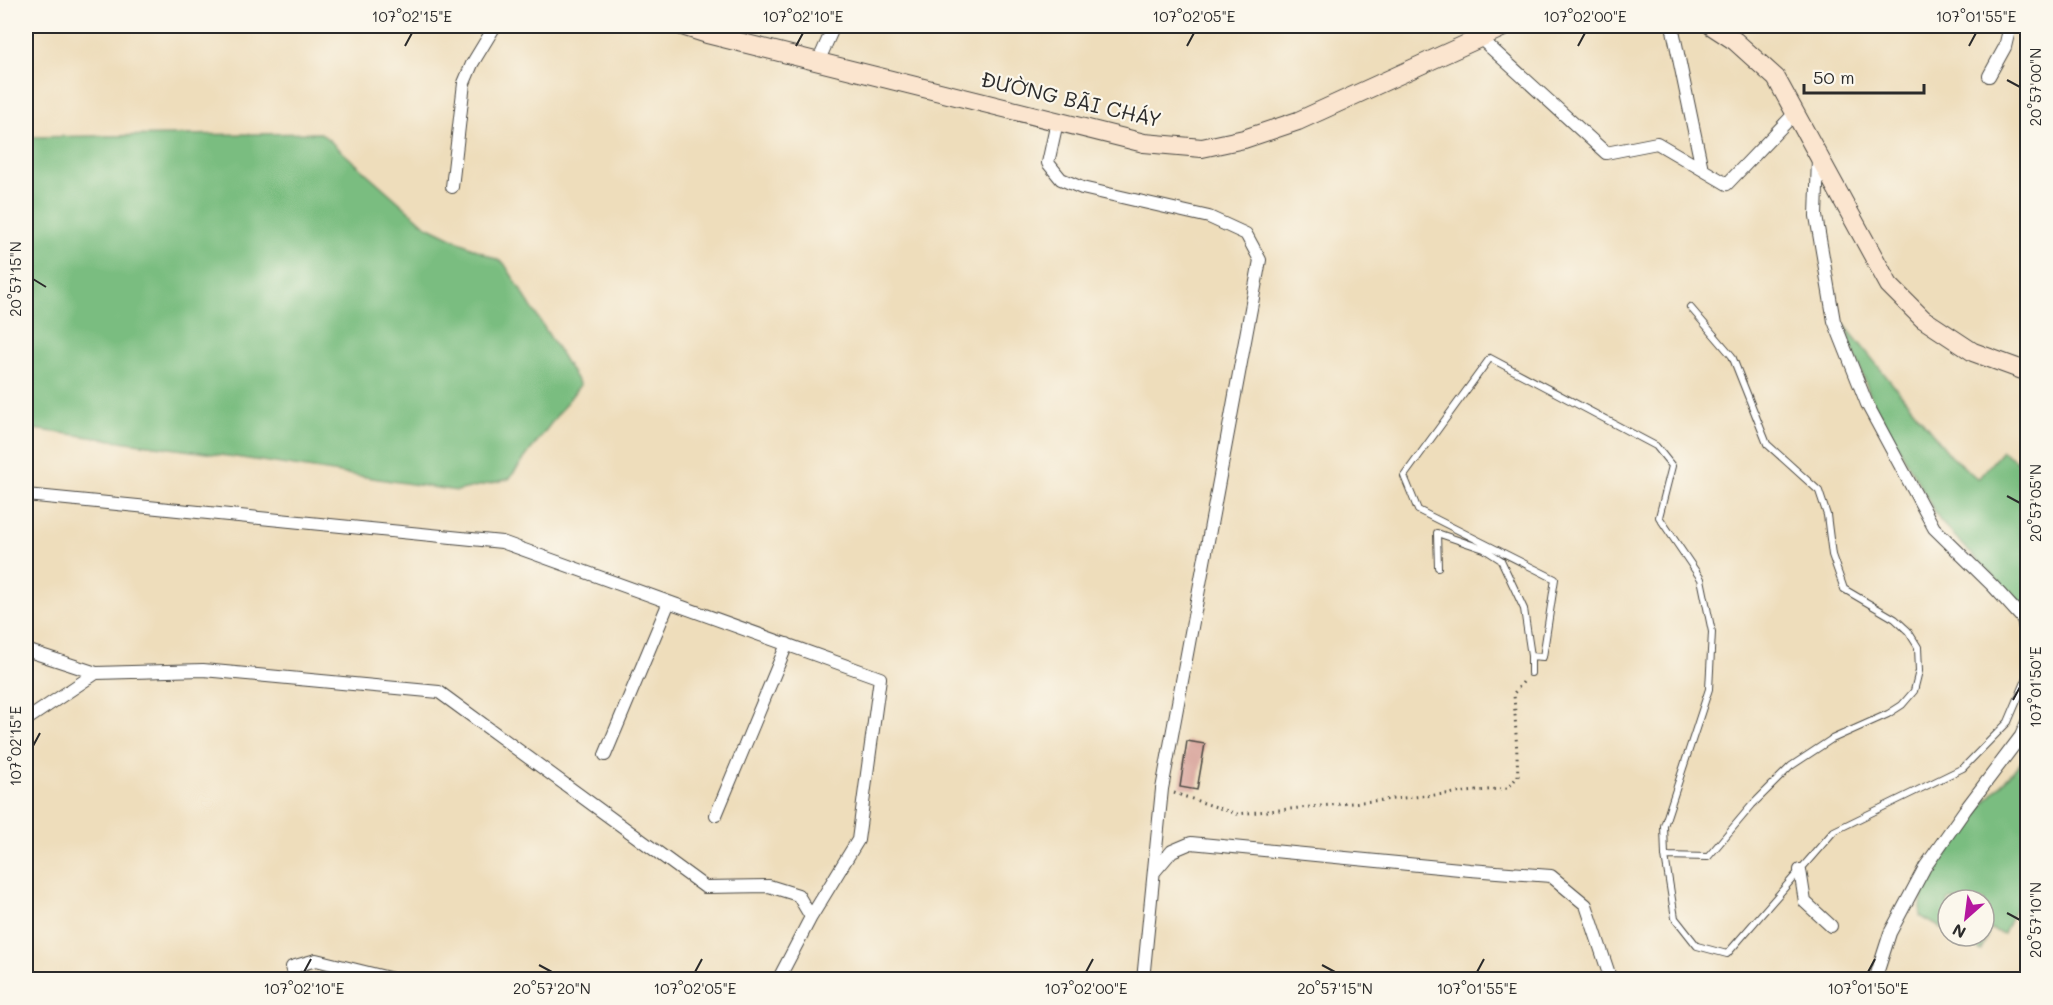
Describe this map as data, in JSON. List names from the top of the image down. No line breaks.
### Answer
{"streets":{"main road":["ĐƯỜNG BÃI CHÁY"]},"scale_bar":"50 m","north":"bottom left","coordinates":["107°02'15\"E","107°02'10\"E","107°02'05\"E","107°02'00\"E","107°01'55\"E","20°57'00\"N","20°57'15\"N","20°57'05\"N","107°01'50\"E","20°57'10\"N","20°57'20\"N"]}
